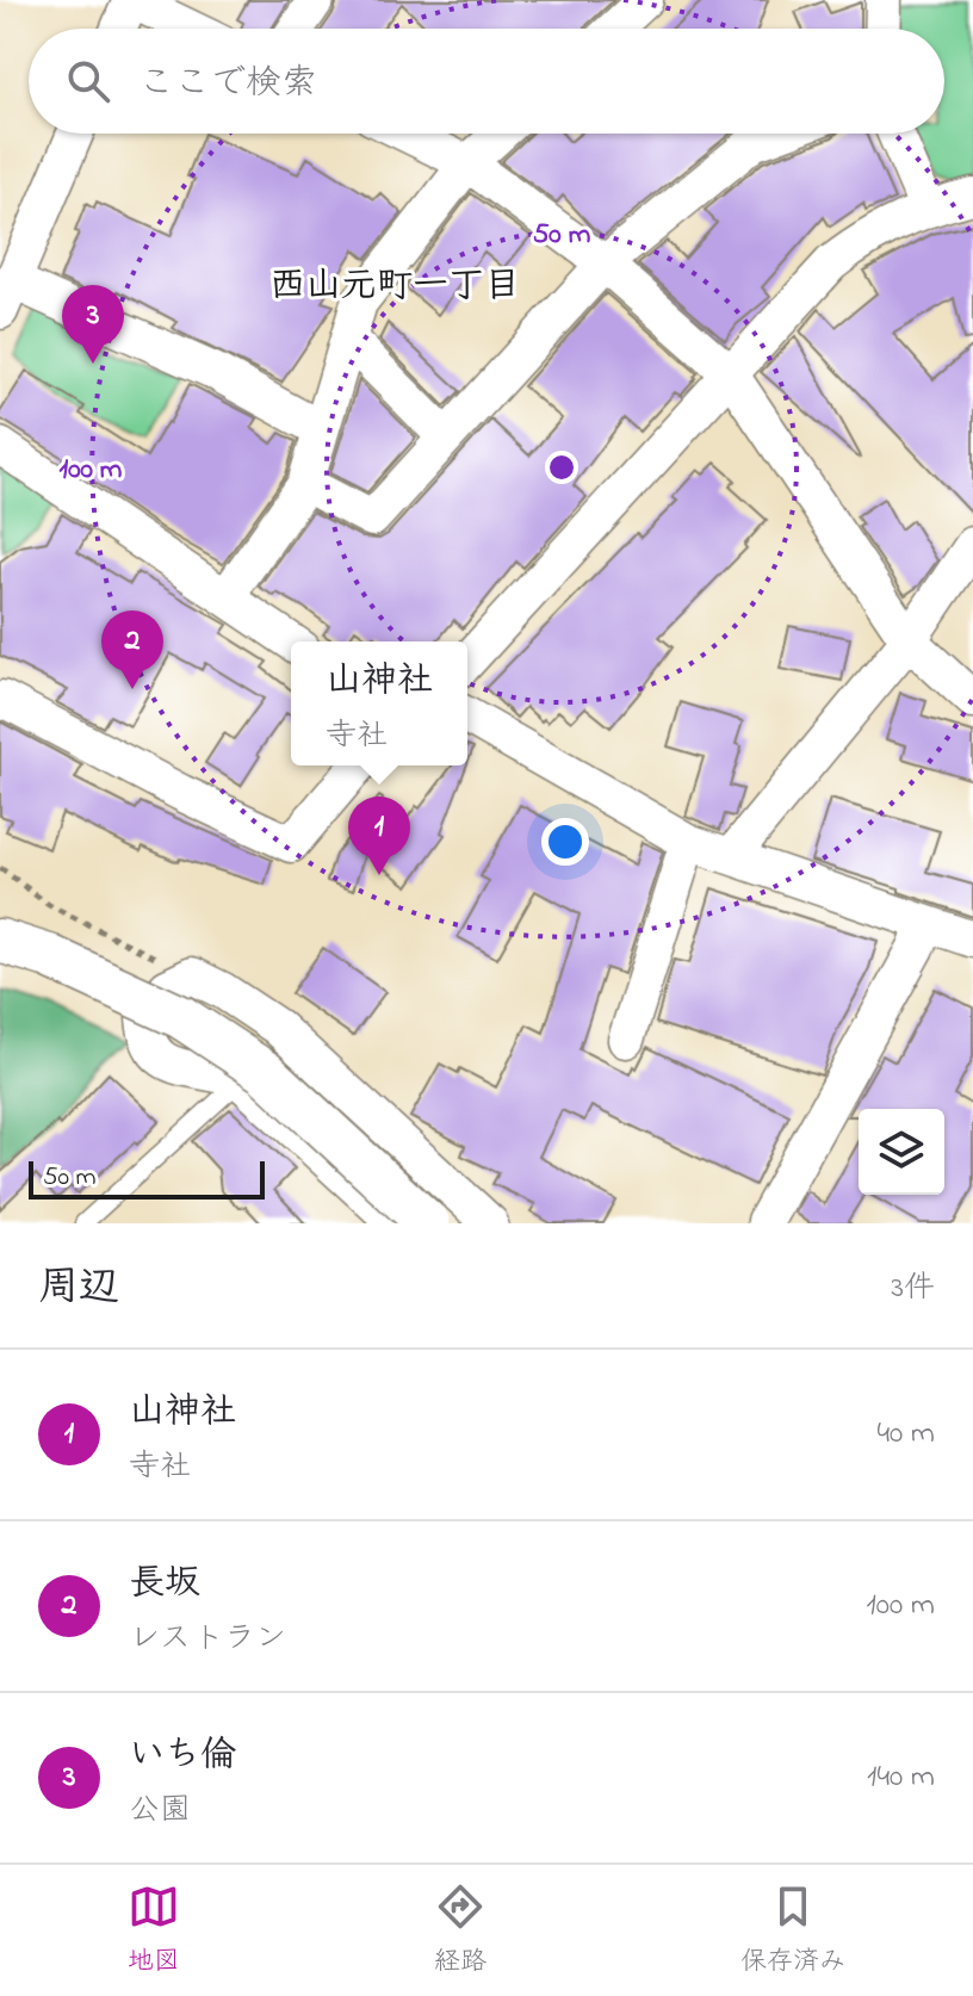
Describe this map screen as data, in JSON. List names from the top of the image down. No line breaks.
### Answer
{"districts":["西山元町一丁目"],"scale_bar":"50 m","page":{"search":"ここで検索","pins":["3","2","1"],"popup":["山神社","寺社"],"scale":"50 m","heading":["周辺","3件"],"list":[{"mark":"1","name":"山神社","note":"寺社","value":"40 m"},{"mark":"2","name":"長坂","note":"レストラン","value":"100 m"},{"mark":"3","name":"いち倫","note":"公園","value":"140 m"}],"nav":["地図","経路","保存済み"]},"rings":["50 m","100 m"]}
